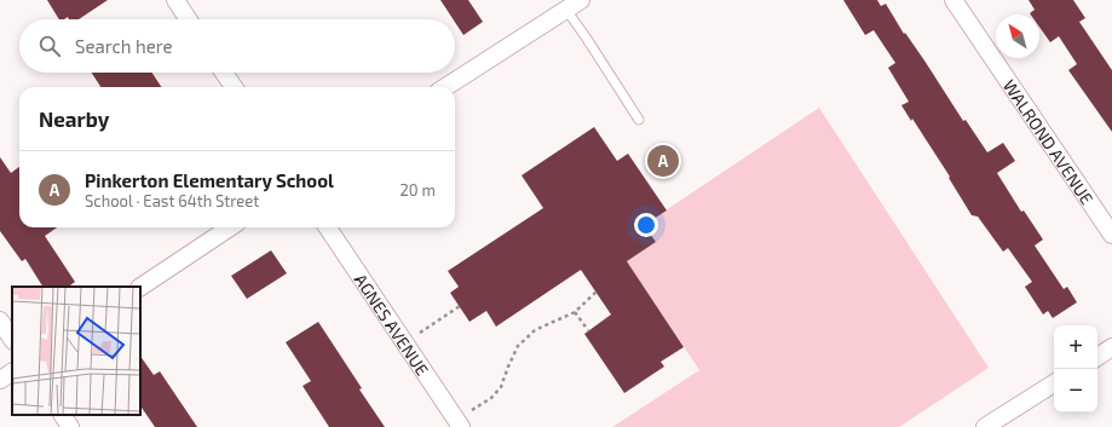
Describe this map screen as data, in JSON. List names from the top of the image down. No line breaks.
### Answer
{"streets":{"street":["WALROND AVENUE","AGNES AVENUE"]},"north":"top left","page":{"search":"Search here","heading":"Nearby","pins":"A","list":[{"mark":"A","name":"Pinkerton Elementary School","note":"School · East 64th Street","value":"20 m"}],"map_buttons":["+","−"]}}
